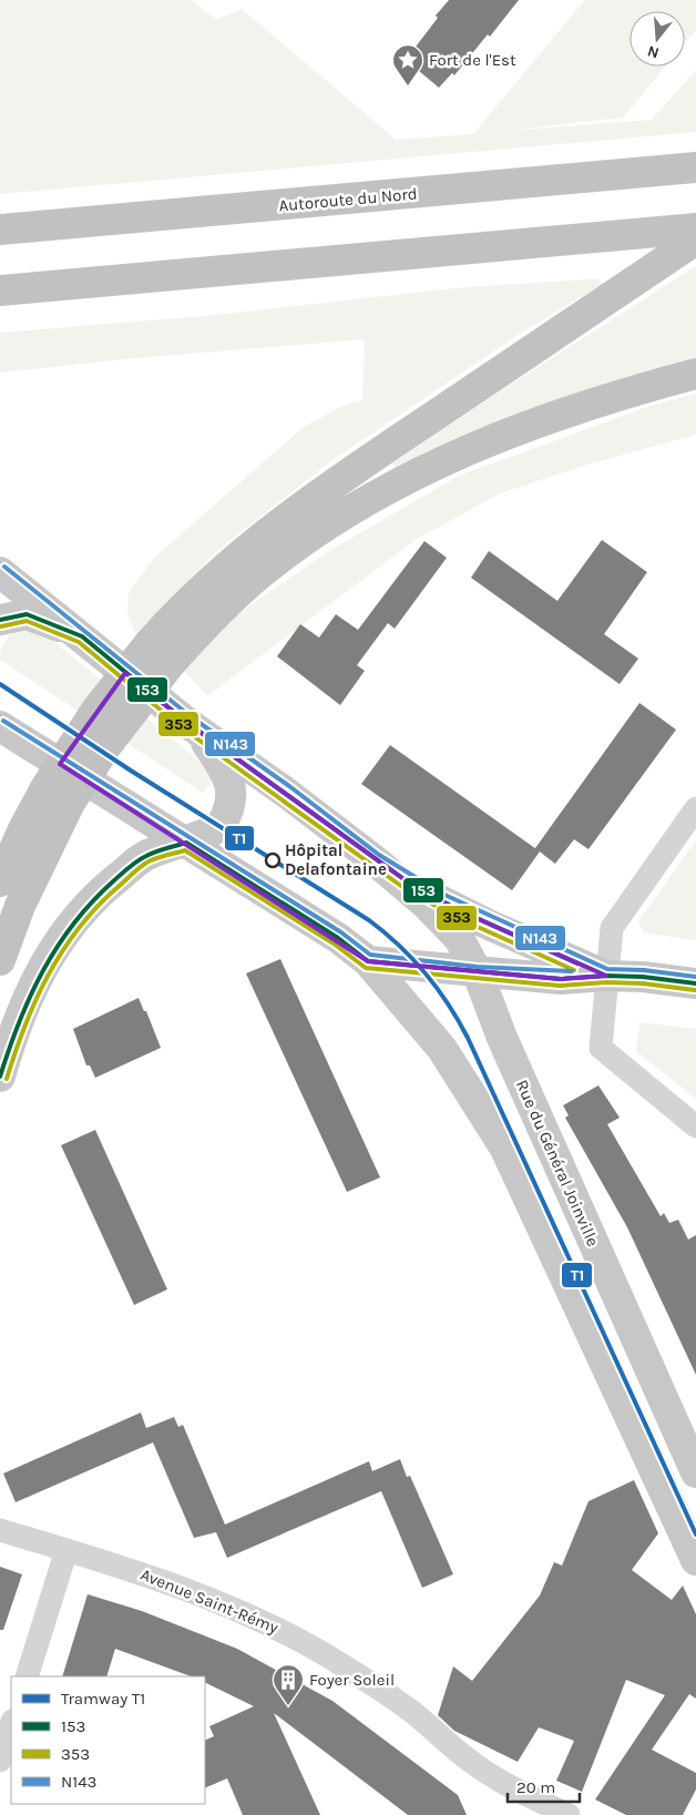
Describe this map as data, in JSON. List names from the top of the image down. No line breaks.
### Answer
{"streets":{"highway":["Autoroute du Nord"],"main road":["Rue du Général Joinville"],"street":["Avenue Saint-Rémy"]},"places":{"place":["Fort de l'Est"],"other":["Hôpital Delafontaine"],"building":["Foyer Soleil"]},"lines":["transit line N143","transit line 153","transit line 353","tram line T1"],"legend":["Tramway T1","153","353","N143"],"scale_bar":"20 m","north":"bottom"}
